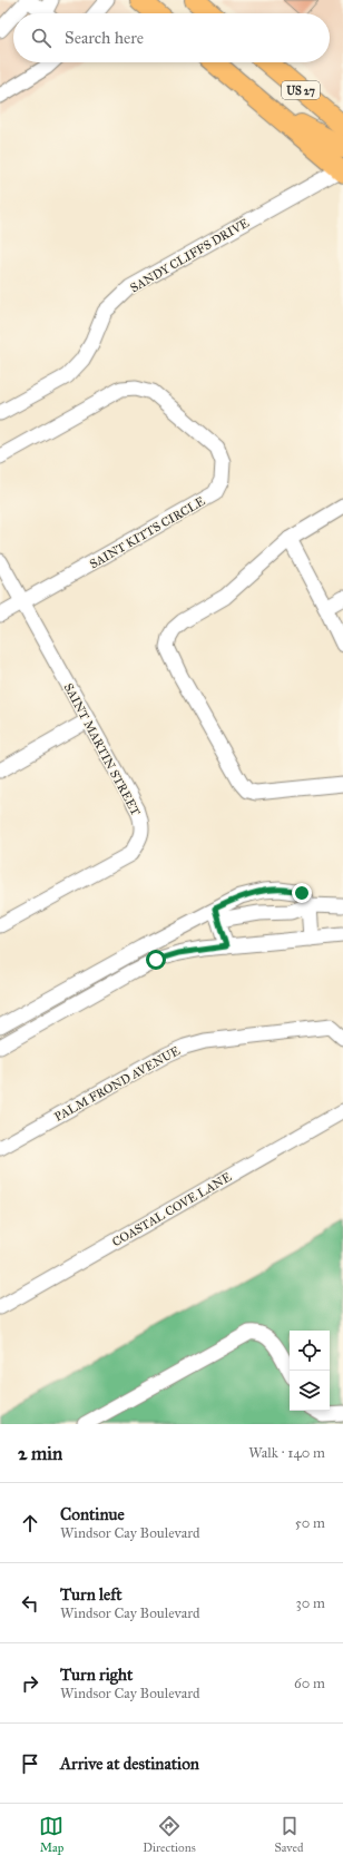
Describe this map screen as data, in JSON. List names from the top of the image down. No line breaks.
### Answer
{"streets":{"highway":["US 27"],"street":["SANDY CLIFFS DRIVE","SAINT KITTS CIRCLE","SAINT MARTIN STREET","PALM FROND AVENUE","COASTAL COVE LANE"]},"crossings":[["US 27","SANDY CLIFFS DRIVE"],["SAINT KITTS CIRCLE","SAINT MARTIN STREET"]],"page":{"search":"Search here","heading":["2 min","Walk · 140 m"],"list":[["Continue","Windsor Cay Boulevard","50 m"],["Turn left","Windsor Cay Boulevard","30 m"],["Turn right","Windsor Cay Boulevard","60 m"],"Arrive at destination"],"nav":["Map","Directions","Saved"]}}
